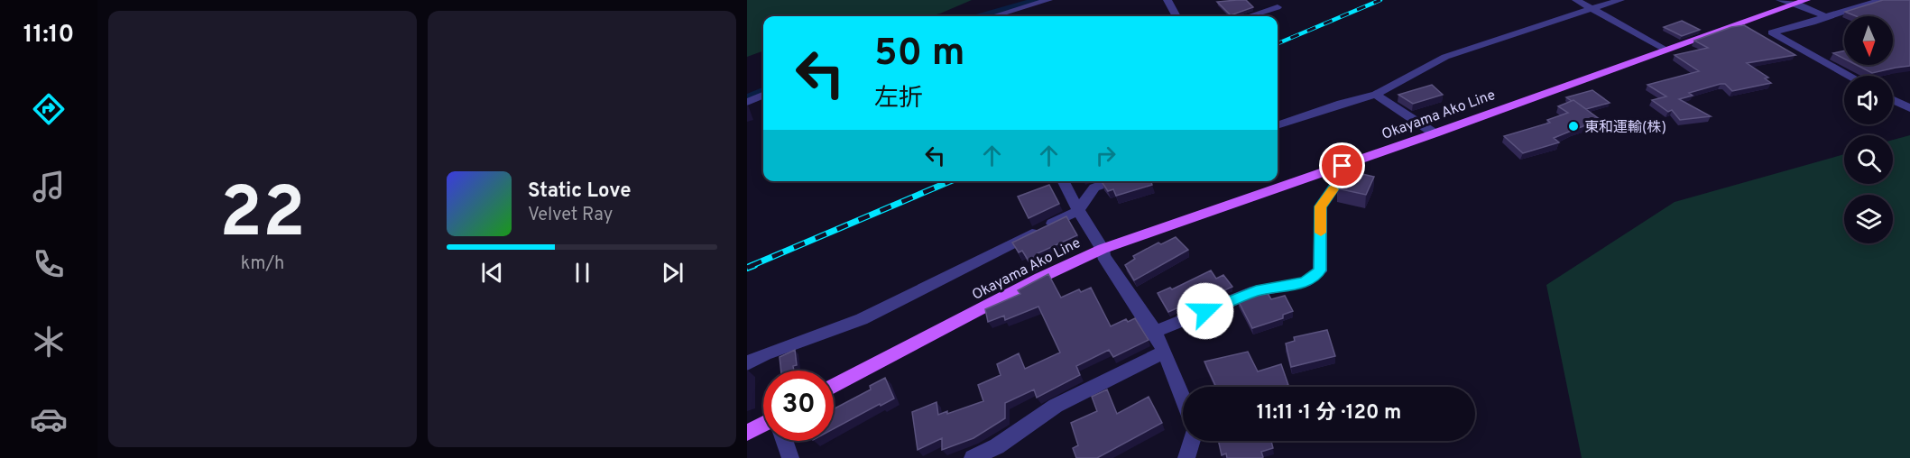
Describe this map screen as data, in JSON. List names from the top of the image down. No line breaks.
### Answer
{"streets":{"main road":["Okayama Ako Line"]},"places":["東和運輸(株)"],"north":"bottom","page":{"tabs":"11:10","tile":["22","km/h"],"turn":["50 m","左折"],"song":["Static Love","Velvet Ray"],"limit":"30","trip":"11:11 · 1 分 · 120 m"}}
